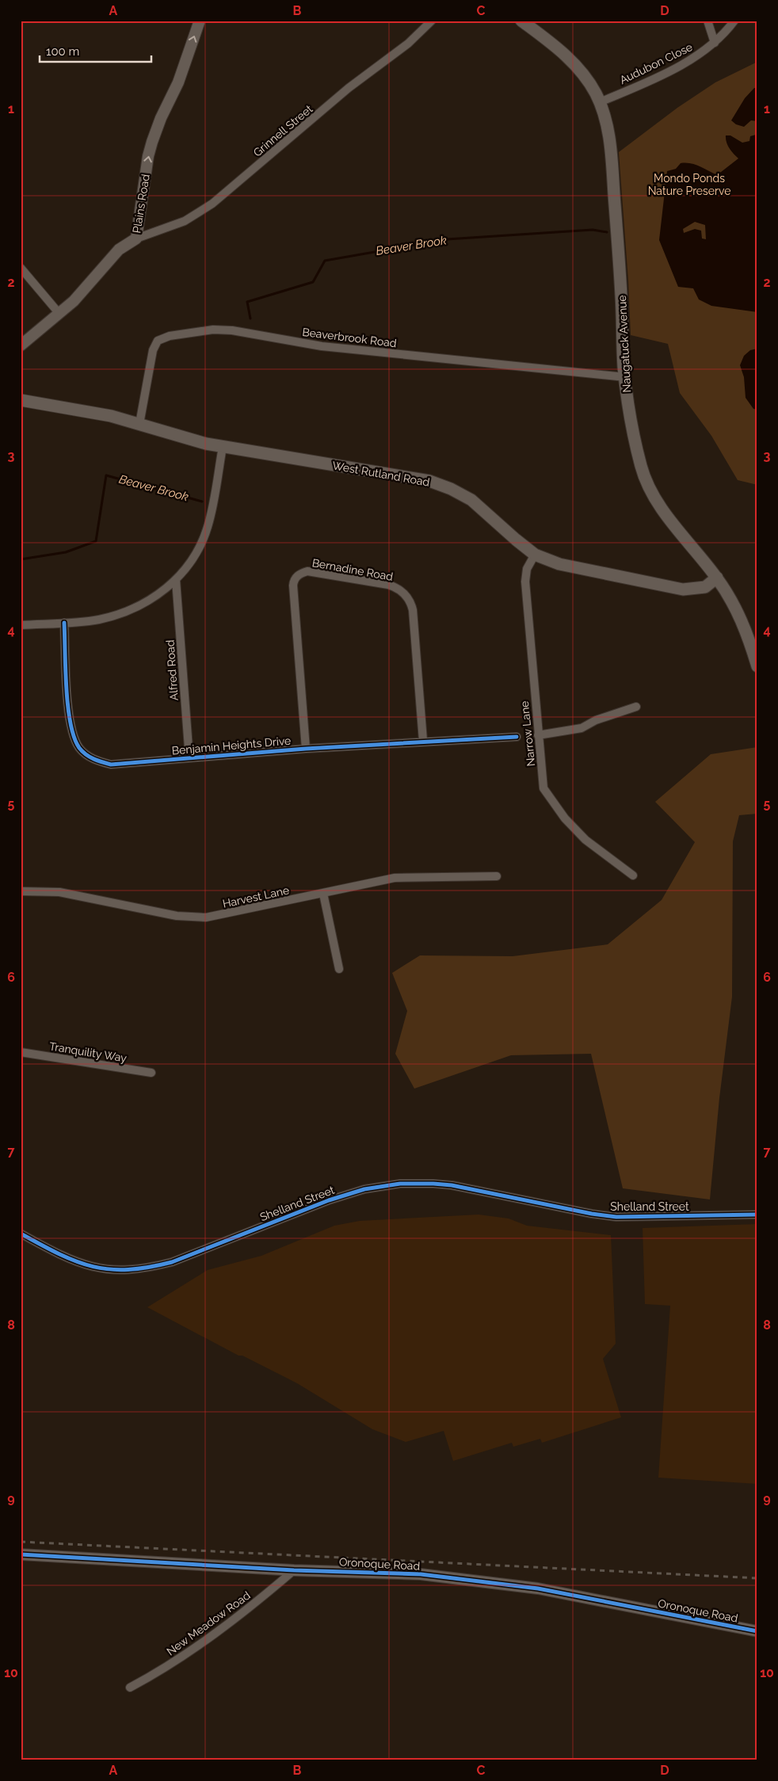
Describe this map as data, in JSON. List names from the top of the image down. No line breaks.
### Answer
{"streets":{"main road":["Naugatuck Avenue","West Rutland Road"],"street":["Audubon Close","Grinnell Street","Plains Road","Beaverbrook Road","Bernadine Road","Alfred Road","Narrow Lane","Benjamin Heights Drive","Harvest Lane","Tranquility Way","Shelland Street","Oronoque Road","New Meadow Road"]},"crossings":[["Audubon Close","Naugatuck Avenue"],["Grinnell Street","Plains Road"],["Beaverbrook Road","Naugatuck Avenue"],["Beaverbrook Road","West Rutland Road"],["Naugatuck Avenue","West Rutland Road"],["West Rutland Road","Narrow Lane"],["Bernadine Road","Benjamin Heights Drive"],["Alfred Road","Benjamin Heights Drive"],["Oronoque Road","New Meadow Road"]],"one_way":["Plains Road"],"water":["Beaver Brook"],"parks":["Mondo Ponds Nature Preserve"],"scale_bar":"100 m","grid":{"columns":["A","B","C","D"],"rows":["1","2","3","4","5","6","7","8","9","10"]}}
